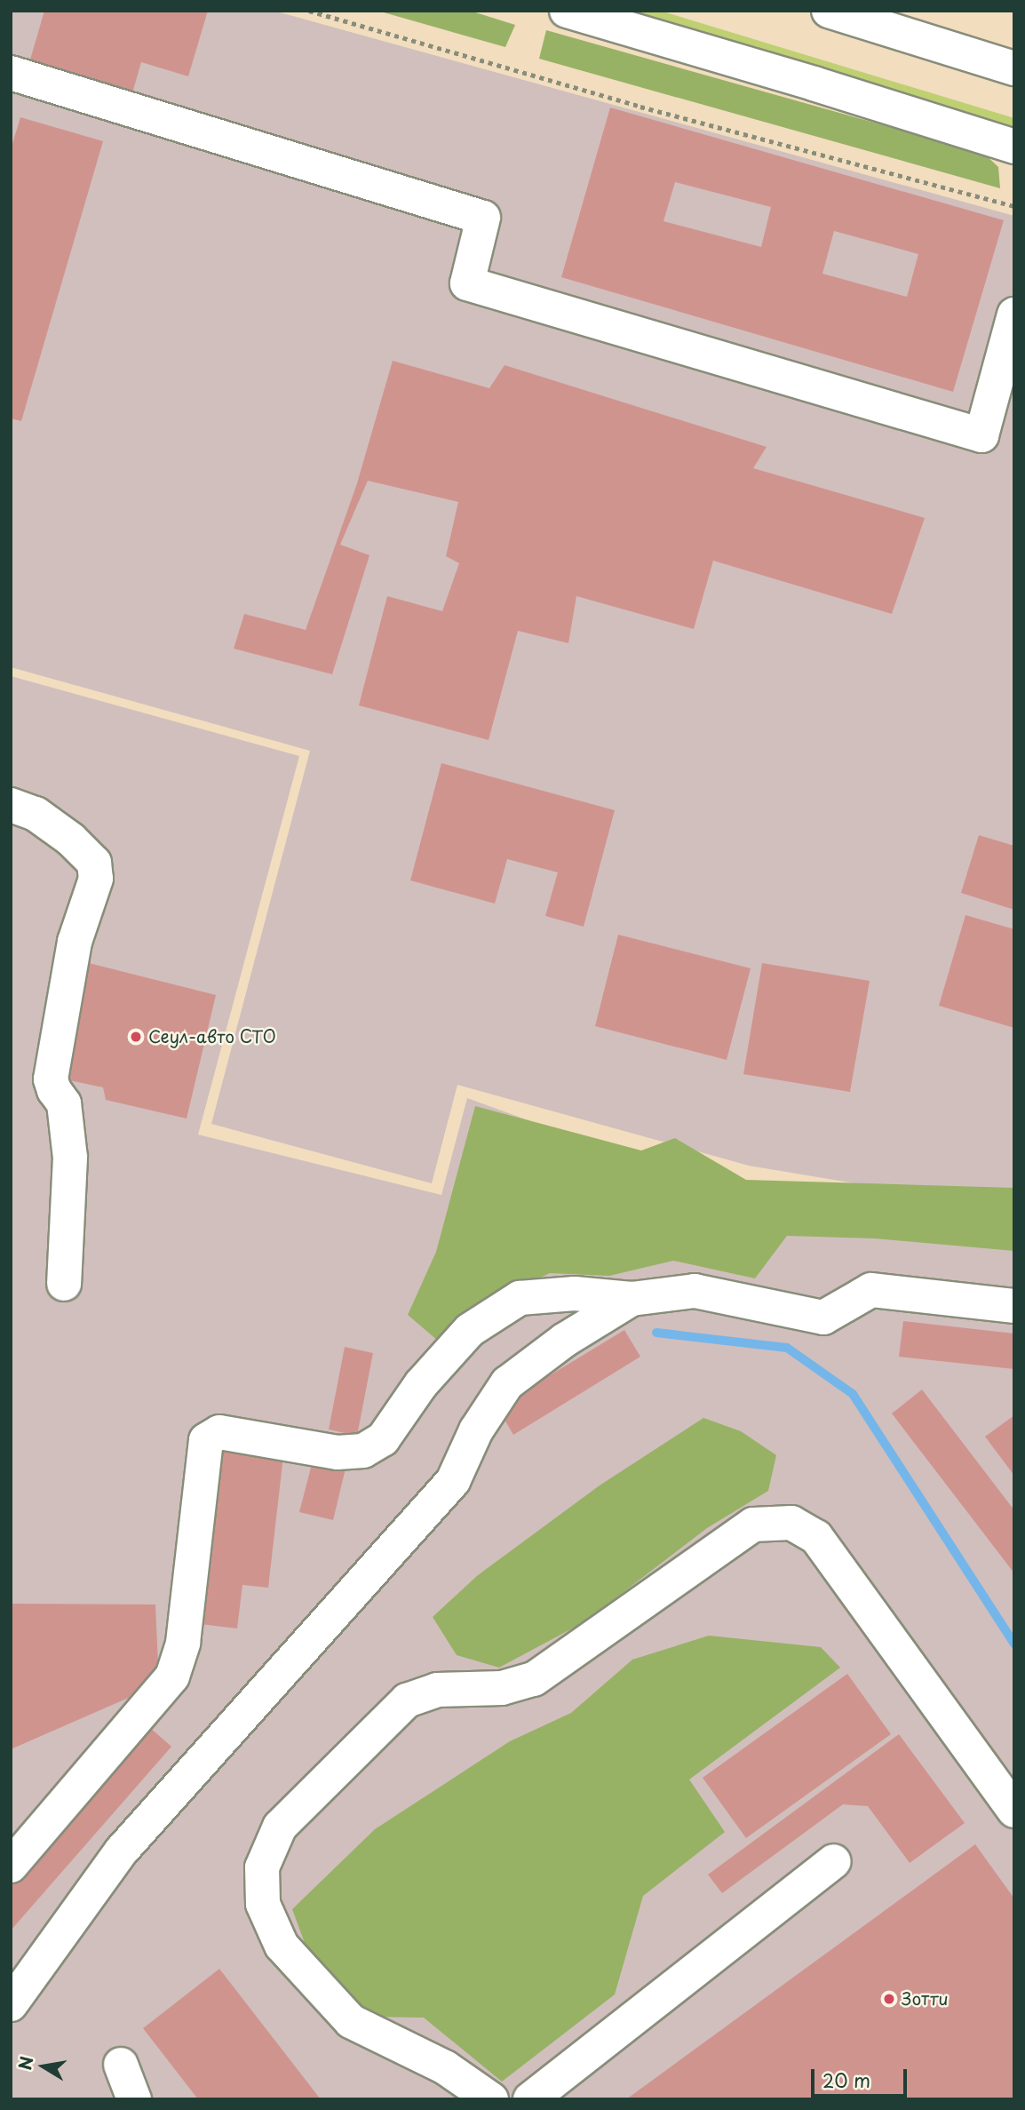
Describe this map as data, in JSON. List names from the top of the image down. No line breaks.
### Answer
{"places":["Сеул-авто СТО","Зотти"],"scale_bar":"20 m","north":"left"}
